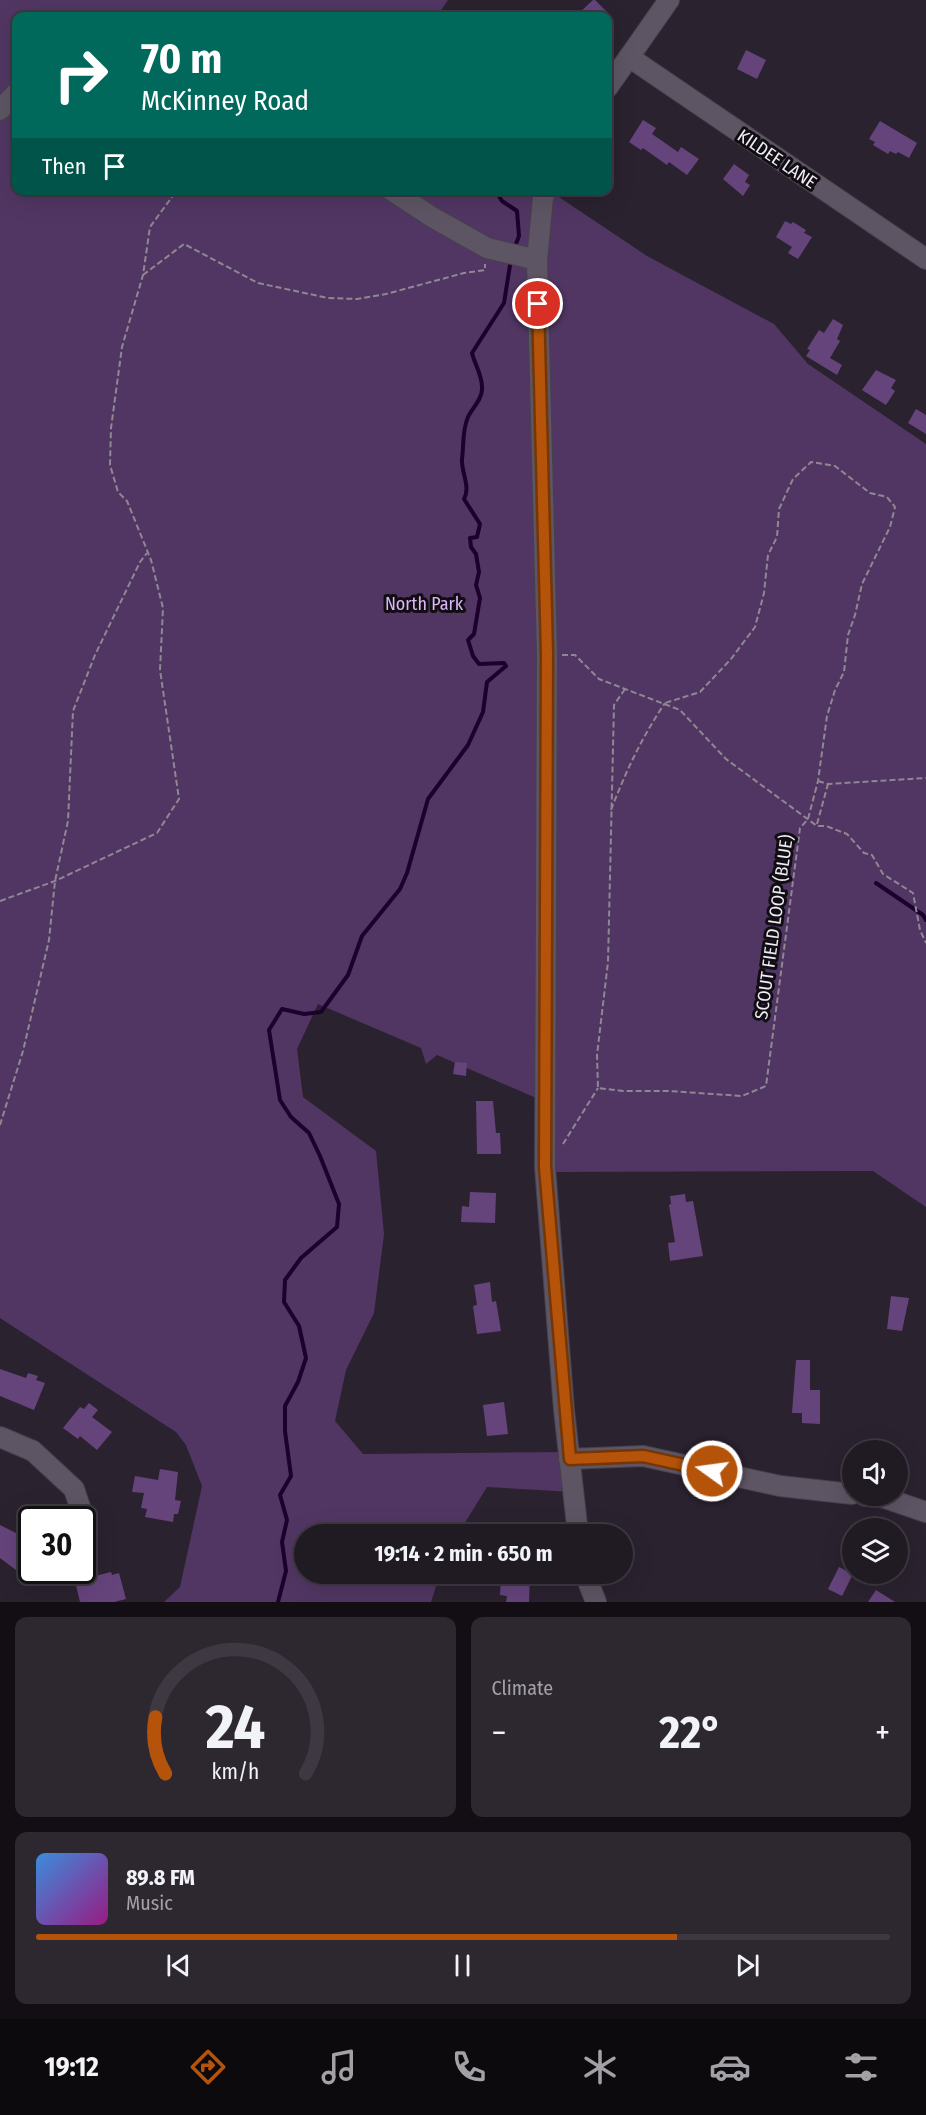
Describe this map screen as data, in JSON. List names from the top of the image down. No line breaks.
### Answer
{"streets":{"street":["KILDEE LANE"],"path":["SCOUT FIELD LOOP (BLUE)"]},"parks":["North Park"],"page":{"turn":["70 m","McKinney Road"],"then":"Then","limit":"30","trip":"19:14 · 2 min · 650 m","tile":"Climate","heat":["−","22°","+"],"song":["89.8 FM","Music"],"tabs":"19:12","gauge":["24","km/h"]}}
